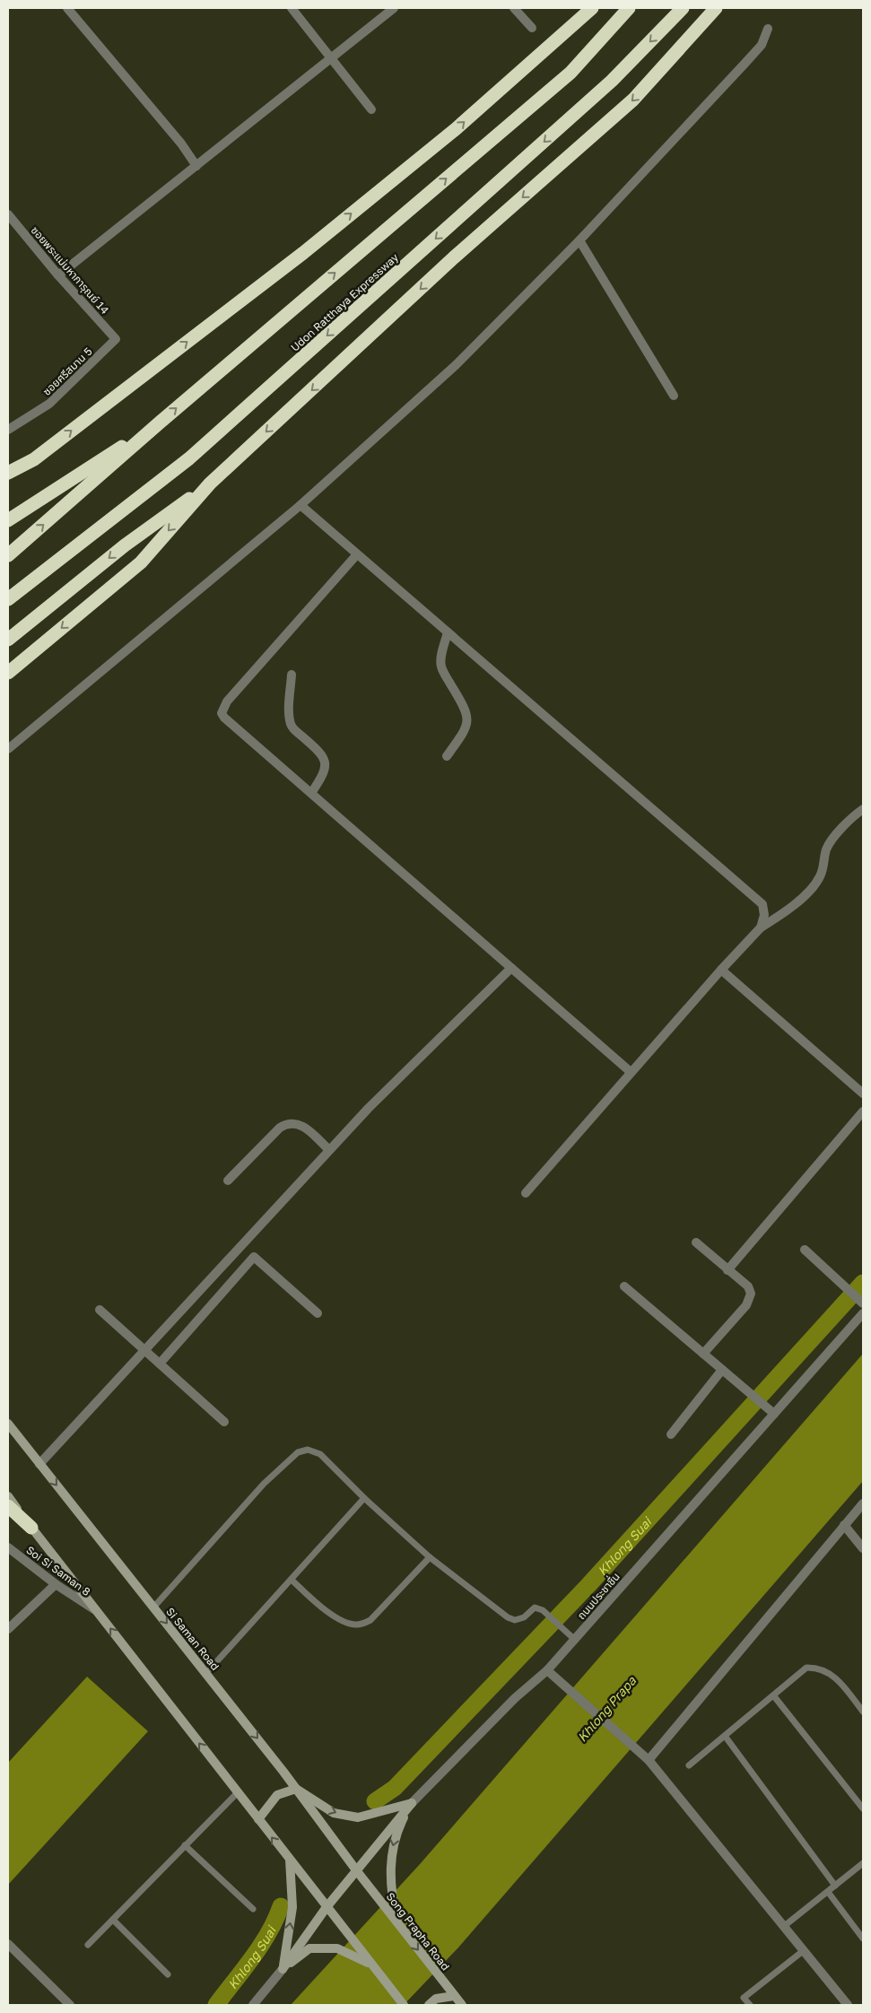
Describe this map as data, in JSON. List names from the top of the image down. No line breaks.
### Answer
{"streets":{"highway":["Udon Ratthaya Expressway"],"main road":["Si Saman Road","Song Prapha Road"],"street":["ซอยพระแม่มหาการุณย์ 14","ซอยศรีสมาน 5","Soi Si Saman 8","ถนนประชาชื่น"]},"crossings":[["ซอยพระแม่มหาการุณย์ 14","ซอยศรีสมาน 5"],["Si Saman Road","Song Prapha Road"]],"water":["Khlong Suai","Khlong Prapa"]}
